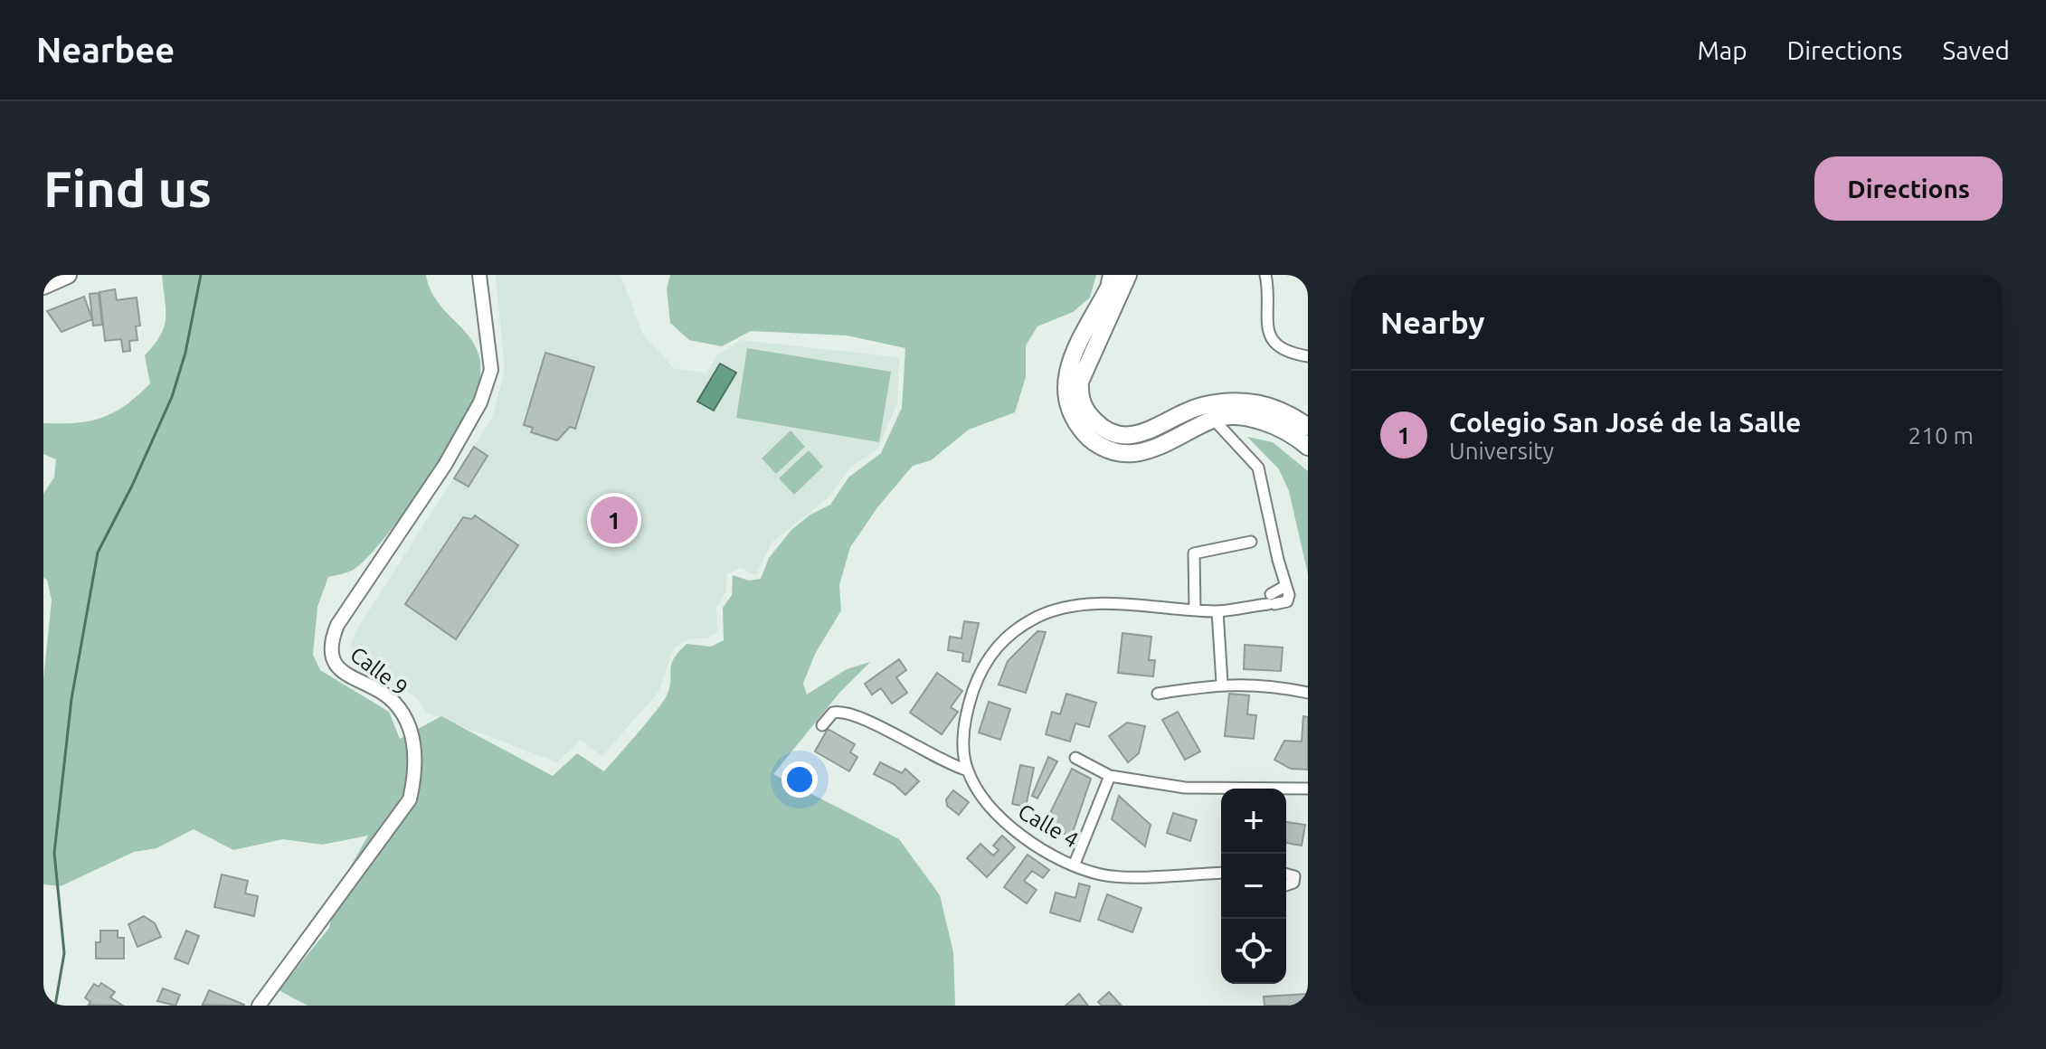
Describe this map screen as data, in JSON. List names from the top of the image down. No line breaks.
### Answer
{"streets":{"street":["Calle 9","Calle 4"]},"page":{"header":"Nearbee","nav":["Map","Directions","Saved"],"buttons":"Directions","title":"Find us","heading":"Nearby","list":[{"mark":"1","name":"Colegio San José de la Salle","note":"University","value":"210 m"}],"pins":"1","map_buttons":["+","−"]}}
